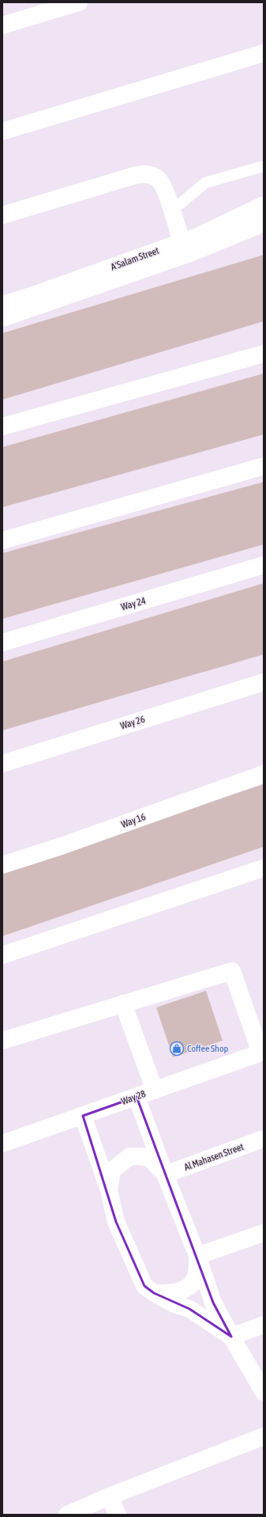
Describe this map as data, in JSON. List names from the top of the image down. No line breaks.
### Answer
{"streets":{"street":["A'Salam Street","Way 24","Way 26","Way 16","Way 28","Al Mahasen Street"]},"places":{"shop":["Coffee Shop"]}}
